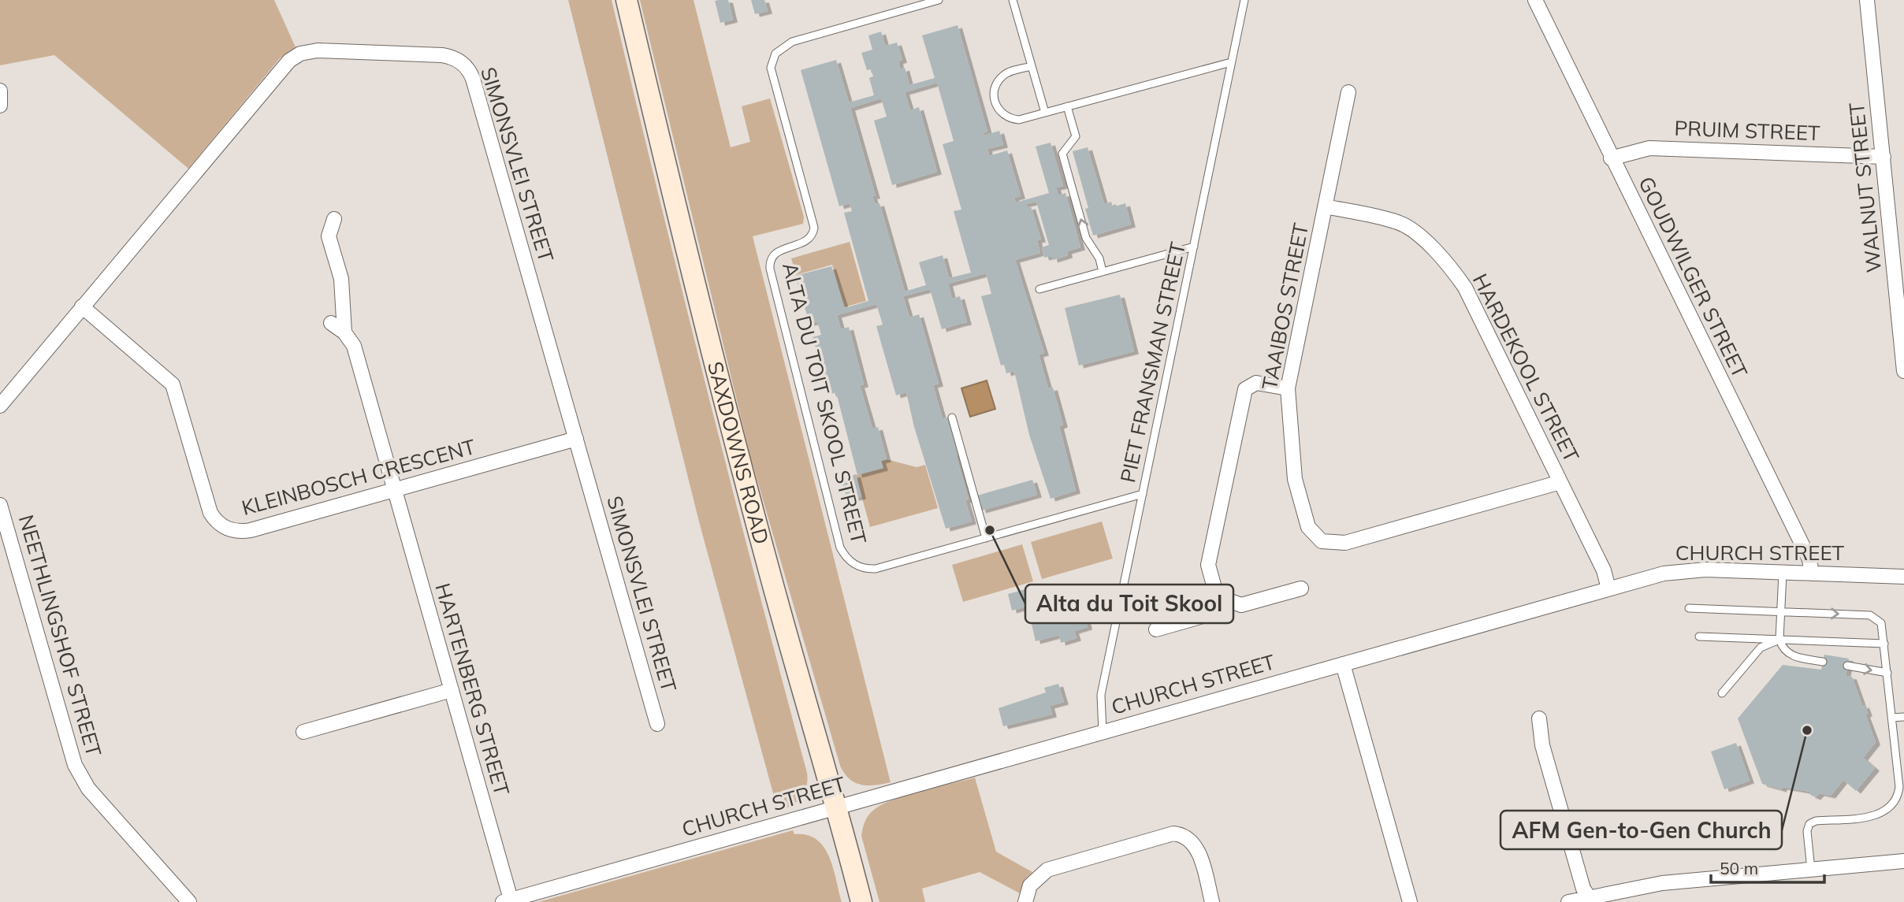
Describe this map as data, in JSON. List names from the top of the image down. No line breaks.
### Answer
{"streets":{"street":["PRUIM STREET","SIMONSVLEI STREET","WALNUT STREET","GOUDWILGER STREET","TAAIBOS STREET","HARDEKOOL STREET","SAXDOWNS ROAD","KLEINBOSCH CRESCENT","CHURCH STREET","NEETHLINGSHOF STREET","HARTENBERG STREET"],"lane":["PIET FRANSMAN STREET","ALTA DU TOIT SKOOL STREET"]},"crossings":[["PRUIM STREET","WALNUT STREET"],["PRUIM STREET","GOUDWILGER STREET"],["SIMONSVLEI STREET","KLEINBOSCH CRESCENT"],["GOUDWILGER STREET","CHURCH STREET"],["TAAIBOS STREET","HARDEKOOL STREET"],["PIET FRANSMAN STREET","ALTA DU TOIT SKOOL STREET"],["PIET FRANSMAN STREET","CHURCH STREET"],["HARDEKOOL STREET","CHURCH STREET"],["SAXDOWNS ROAD","CHURCH STREET"],["KLEINBOSCH CRESCENT","HARTENBERG STREET"],["CHURCH STREET","HARTENBERG STREET"]],"places":["Alta du Toit Skool","AFM Gen-to-Gen Church"],"scale_bar":"50 m"}
